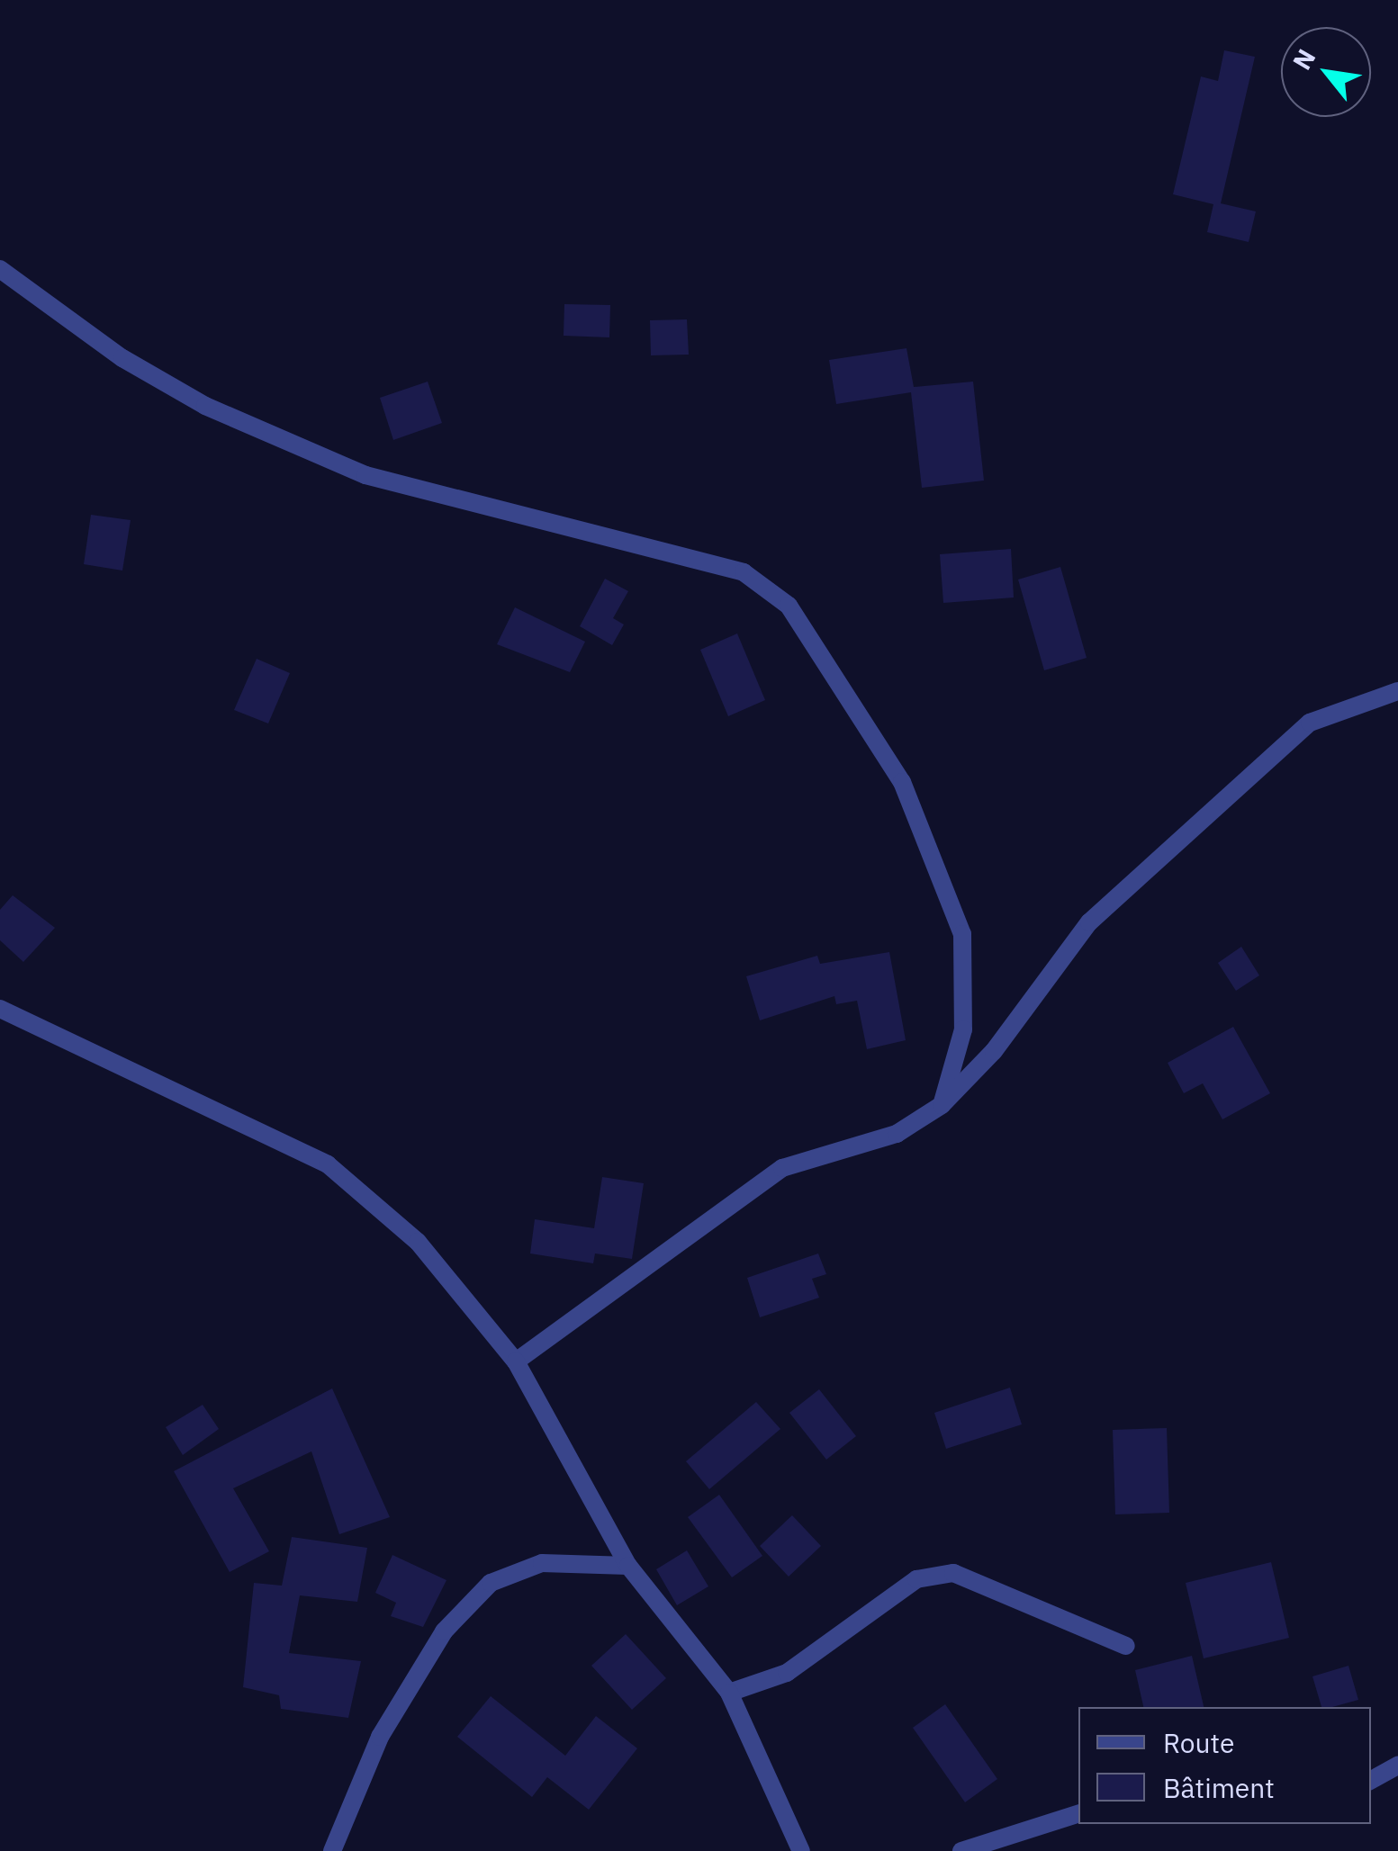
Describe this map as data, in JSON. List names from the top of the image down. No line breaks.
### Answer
{"legend":["Route","Bâtiment"],"north":"top left"}
